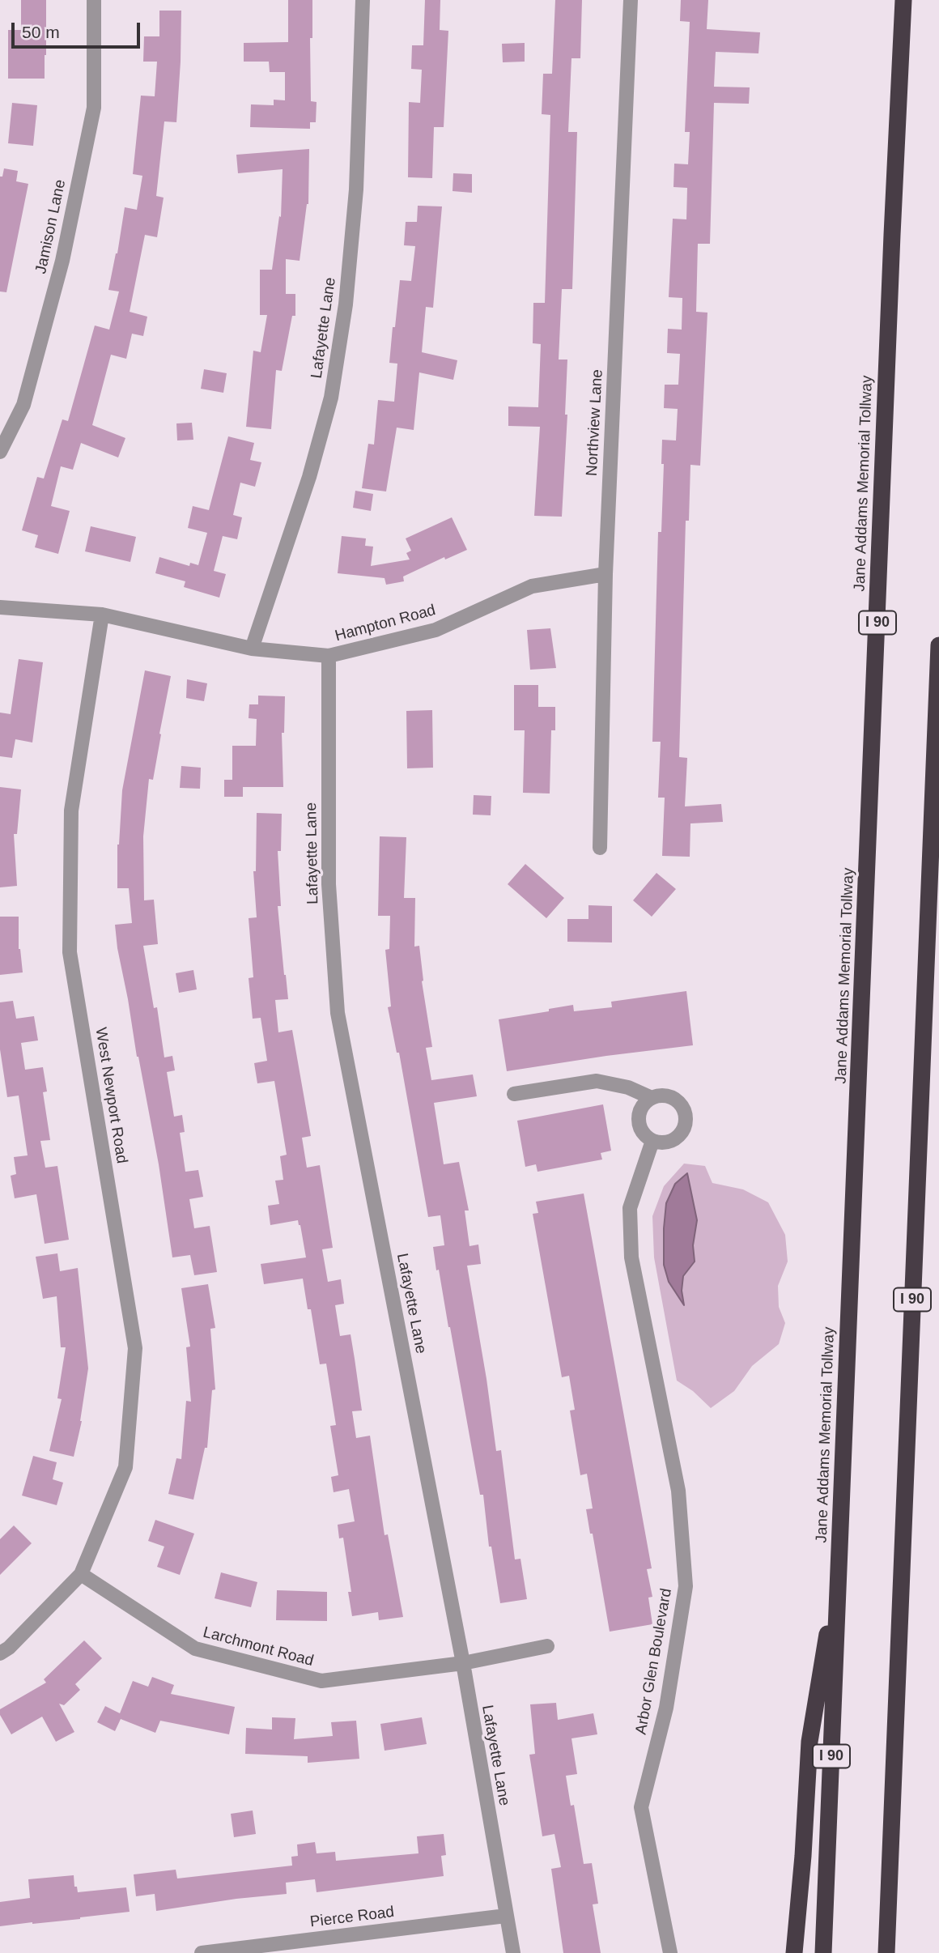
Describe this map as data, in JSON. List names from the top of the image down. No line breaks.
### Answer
{"streets":{"highway":["Jane Addams Memorial Tollway","I 90"],"street":["Jamison Lane","Lafayette Lane","Northview Lane","Hampton Road","West Newport Road","Larchmont Road","Arbor Glen Boulevard","Pierce Road"]},"crossings":[["Lafayette Lane","Hampton Road"],["Lafayette Lane","Larchmont Road"],["Lafayette Lane","Pierce Road"],["Northview Lane","Hampton Road"],["Hampton Road","West Newport Road"],["West Newport Road","Larchmont Road"]],"scale_bar":"50 m"}
